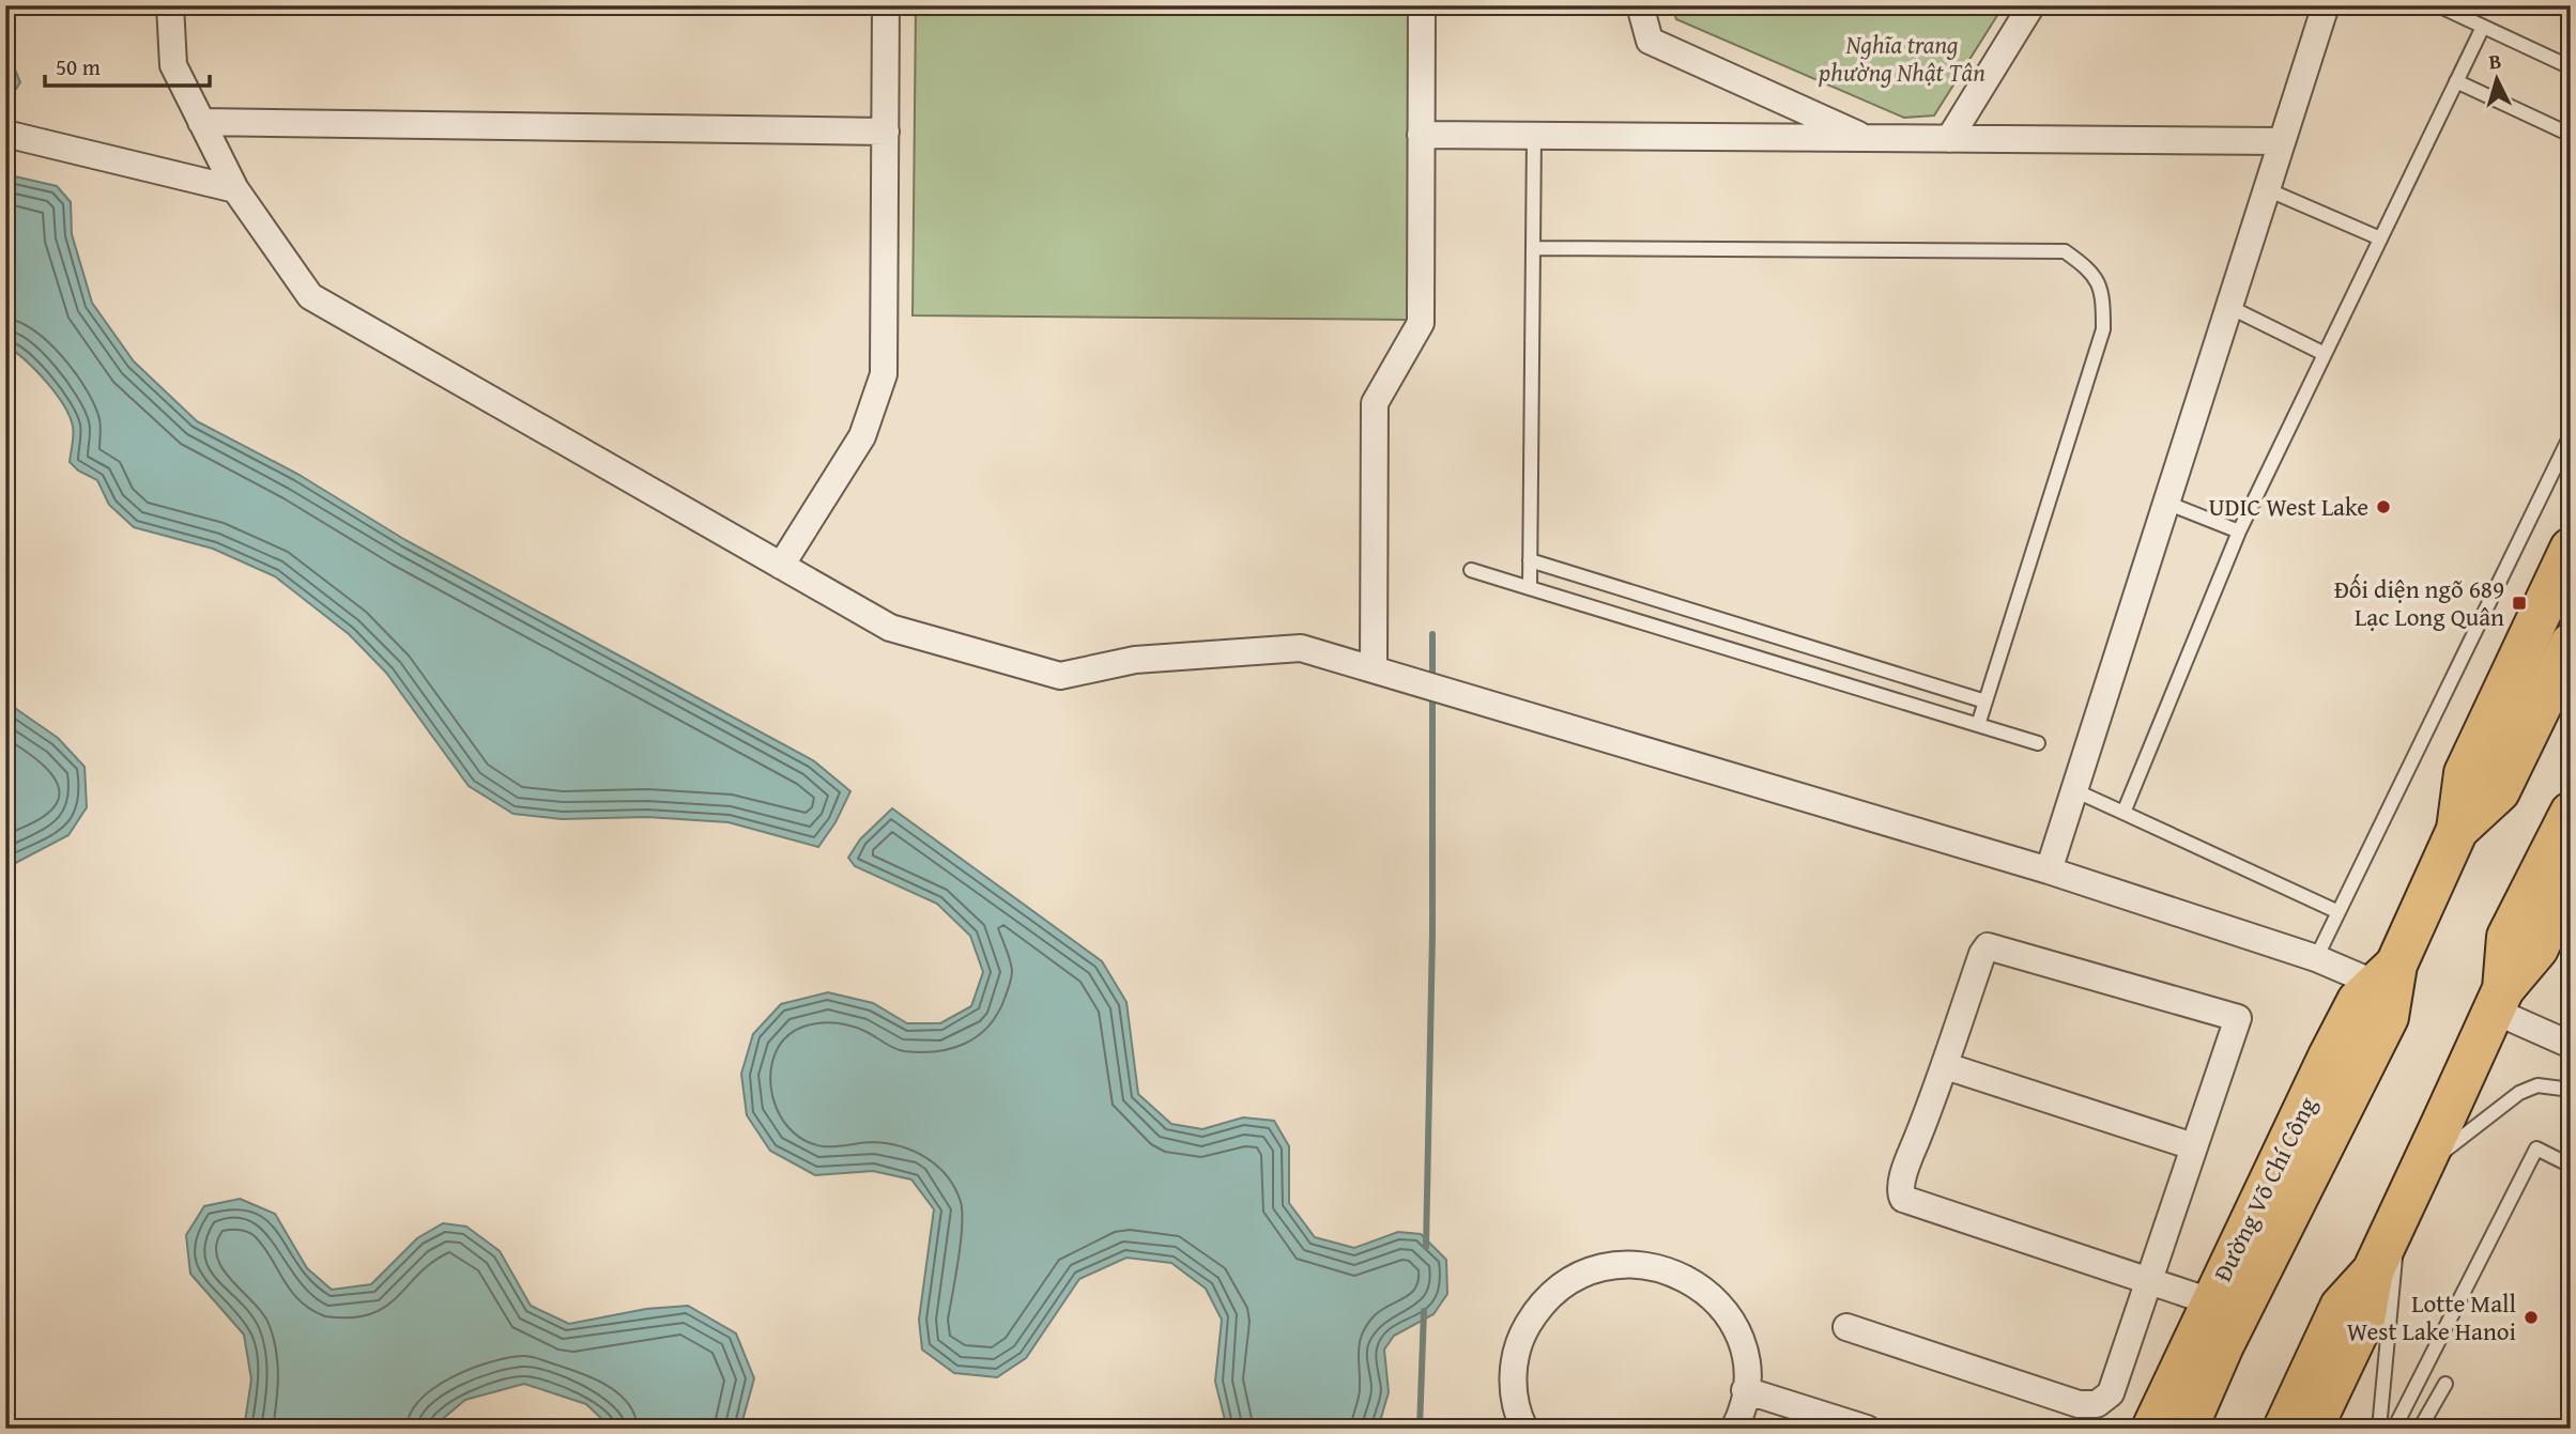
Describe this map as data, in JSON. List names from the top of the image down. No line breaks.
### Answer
{"streets":{"main road":["Đường Võ Chí Công"]},"parks":["Nghĩa trang phường Nhật Tân"],"places":{"other":["UDIC West Lake","Lotte Mall West Lake Hanoi"],"transit":["Đối diện ngõ 689 Lạc Long Quân"]},"scale_bar":"50 m","north":"top"}
